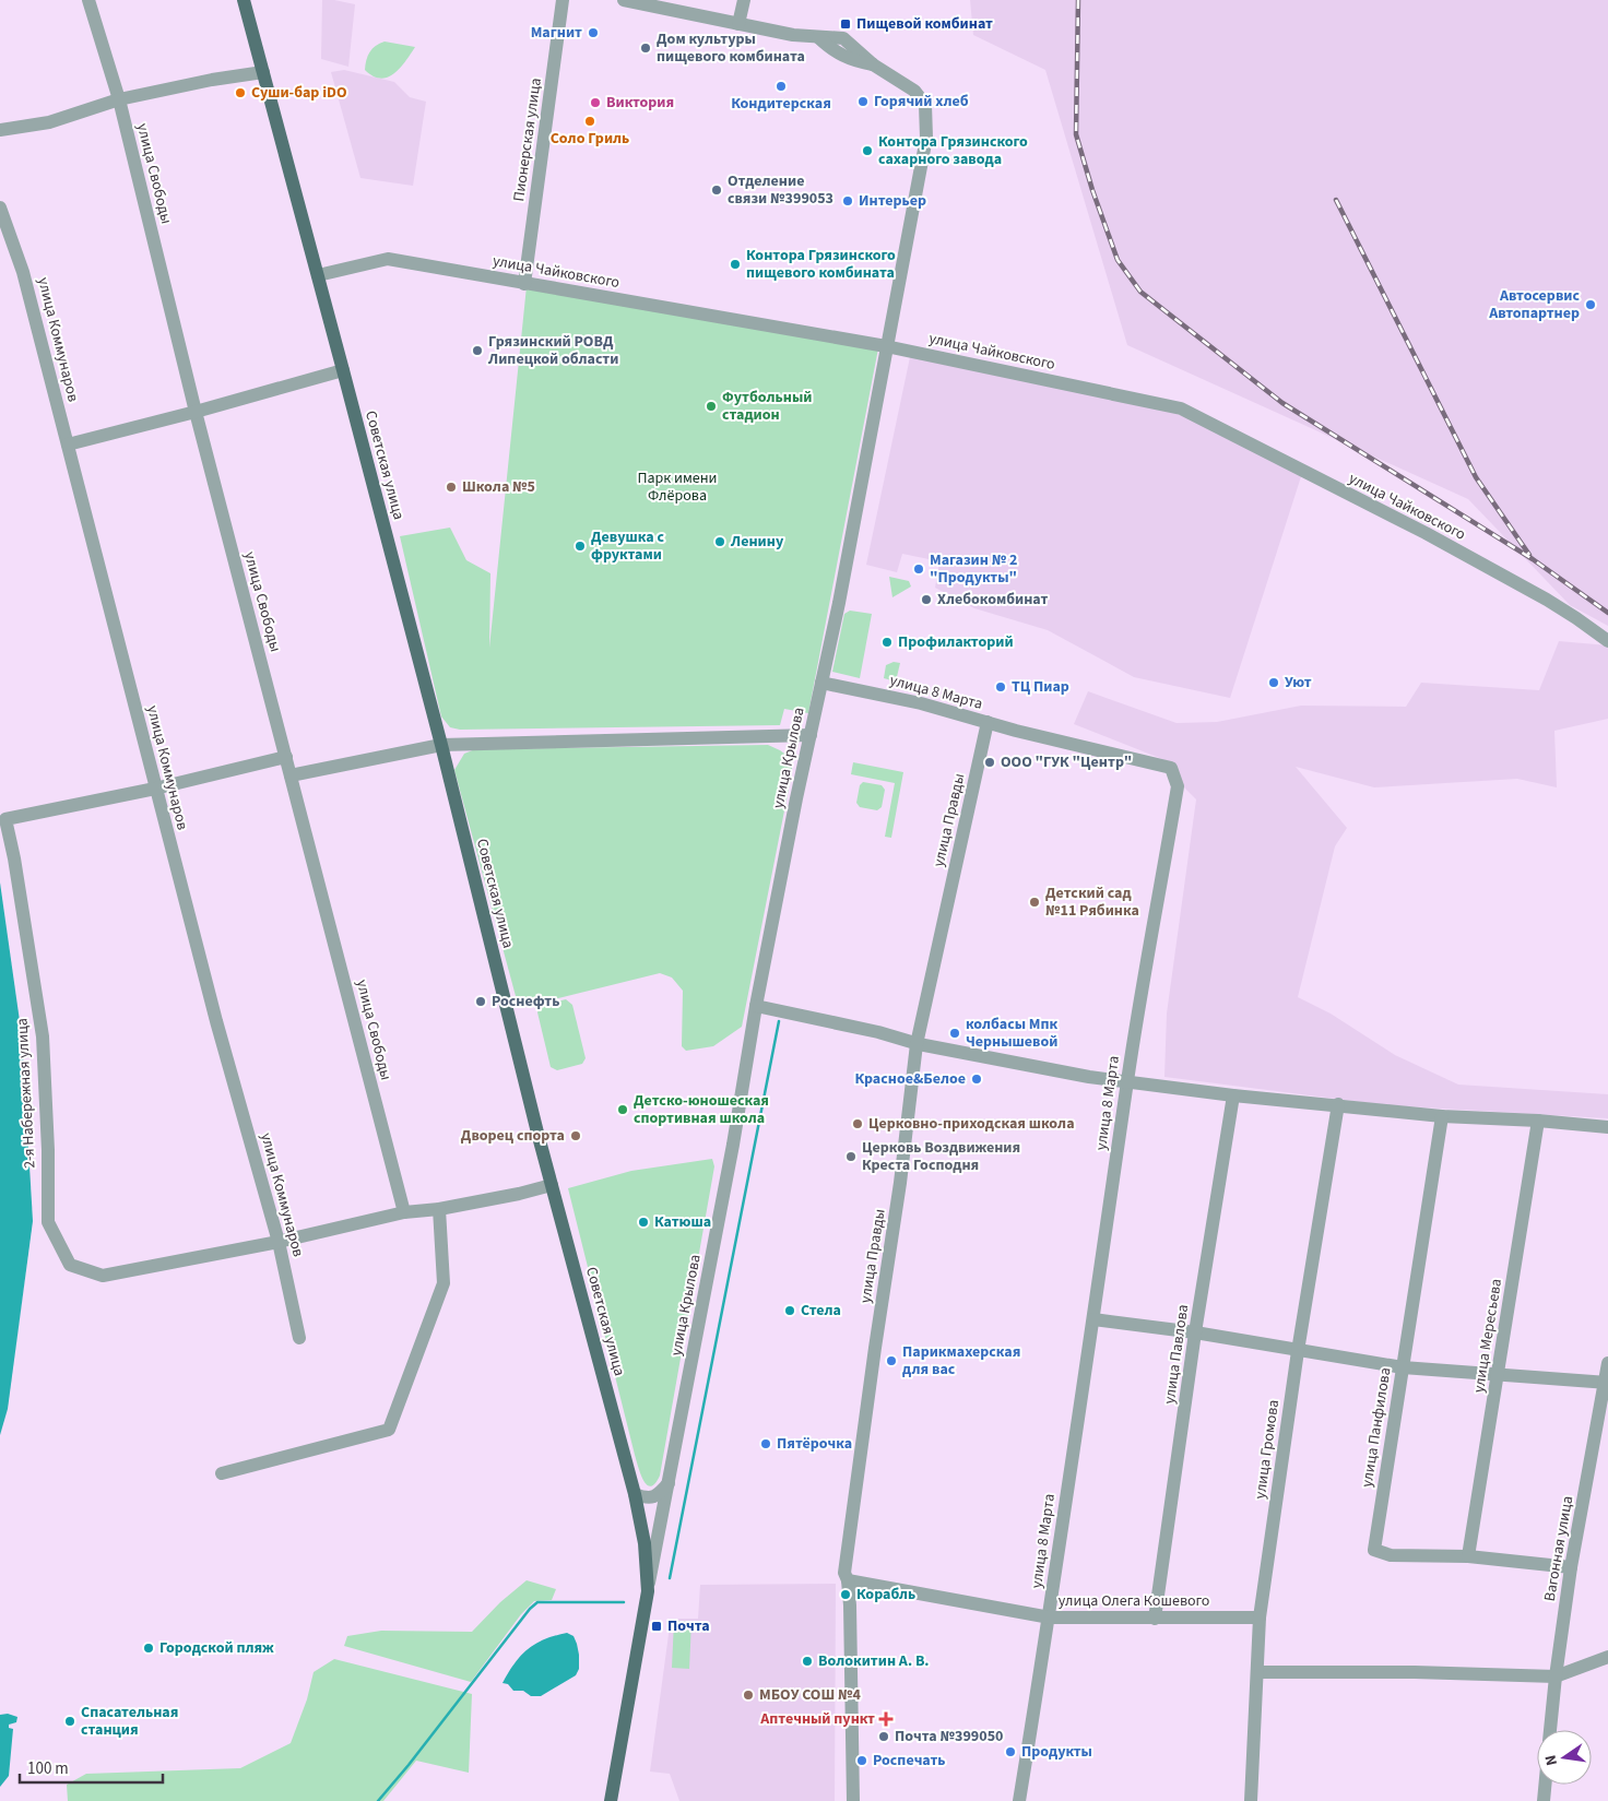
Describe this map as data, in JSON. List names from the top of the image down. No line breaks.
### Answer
{"streets":{"main road":["Советская улица"],"street":["Пионерская улица","улица Свободы","улица Чайковского","улица Коммунаров","улица 8 Марта","улица Крылова","улица Правды","2-я Набережная улица","улица Мересьева","улица Павлова","улица Панфилова","улица Громова","Вагонная улица","улица Олега Кошевого"]},"crossings":[["Пионерская улица","улица Чайковского"],["улица Чайковского","Советская улица"],["улица Чайковского","улица Крылова"],["улица Коммунаров","2-я Набережная улица"],["Советская улица","улица Крылова"],["улица 8 Марта","улица Крылова"],["улица 8 Марта","улица Правды"],["улица 8 Марта","улица Олега Кошевого"],["улица Правды","улица Олега Кошевого"],["улица Мересьева","улица Панфилова"],["улица Павлова","улица Олега Кошевого"],["улица Панфилова","Вагонная улица"],["улица Громова","улица Олега Кошевого"]],"parks":["Парк имени Флёрова"],"places":{"transit":["Пищевой комбинат","Почта"],"other":["Магнит","Дом культуры пищевого комбината","Кондитерская","Суши-бар iDO","Горячий хлеб","Виктория","Соло Гриль","Контора Грязинского сахарного завода","Отделение связи №399053","Интерьер","Контора Грязинского пищевого комбината","Автосервис Автопартнер","Грязинский РОВД Липецкой области","Футбольный стадион","Школа №5","Ленину","Девушка с фруктами","Магазин № 2 \"Продукты\"","Хлебокомбинат","Профилакторий","Уют","ТЦ Пиар","ООО \"ГУК \"Центр\"","Детский сад №11 Рябинка","Роснефть","колбасы Мпк Чернышевой","Красное&Белое","Детско-юношеская спортивная школа","Церковно-приходская школа","Дворец спорта","Церковь Воздвижения Креста Господня","Катюша","Стела","Парикмахерская для вас","Пятёрочка","Корабль","Городской пляж","Волокитин А. В.","МБОУ СОШ №4","Спасательная станция","Почта №399050","Продукты","Роспечать"],"health":["Аптечный пункт"]},"scale_bar":"100 m","north":"left"}
